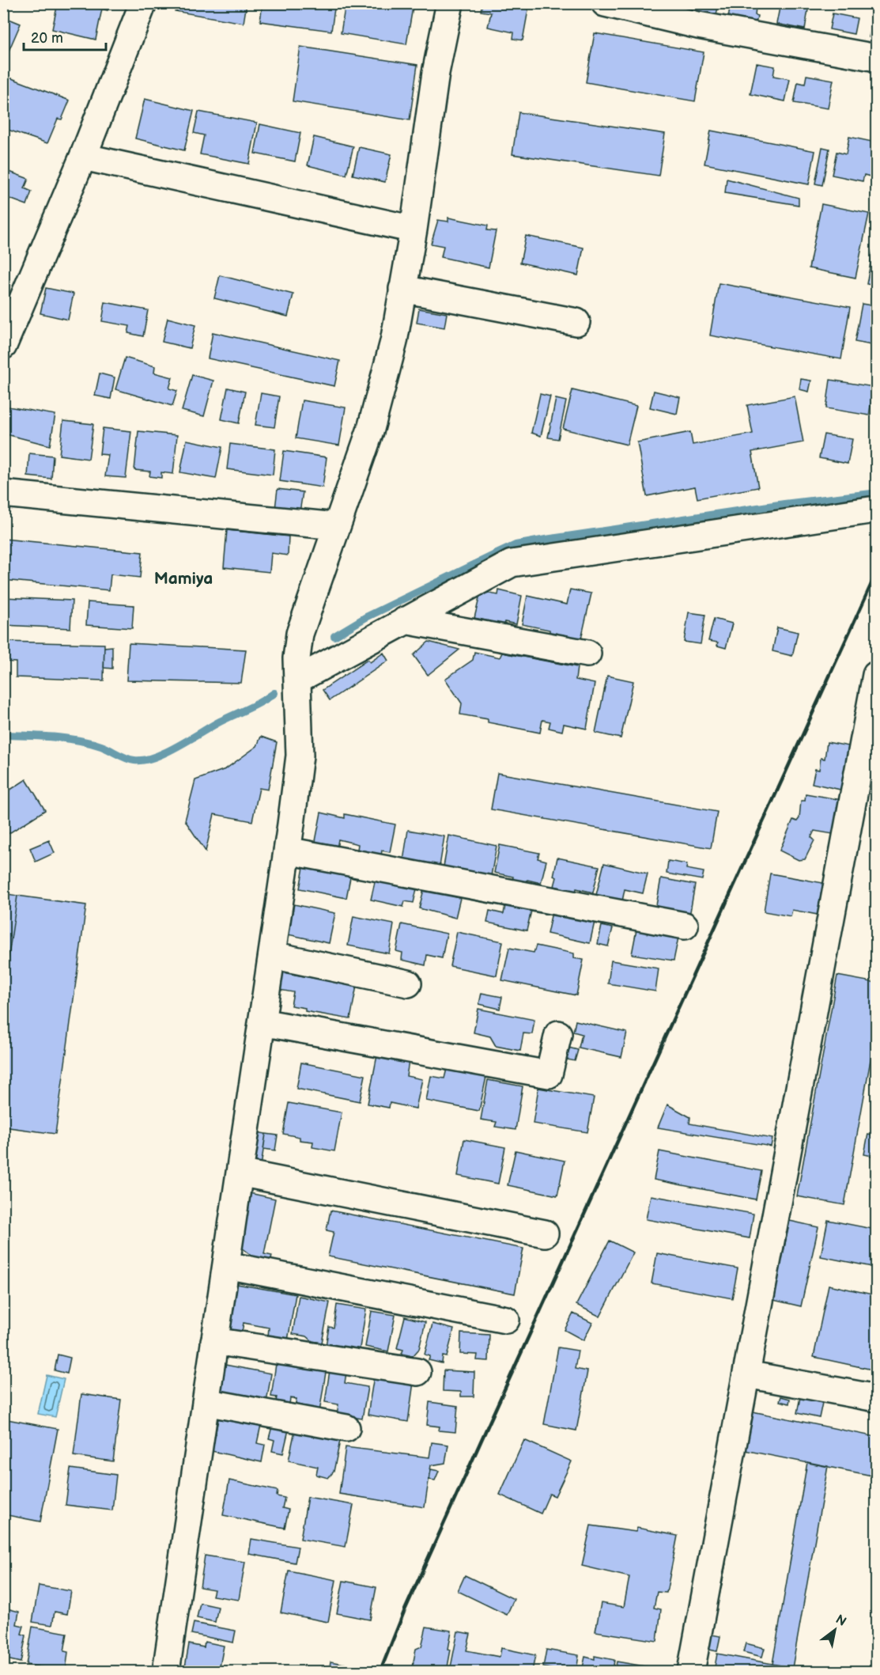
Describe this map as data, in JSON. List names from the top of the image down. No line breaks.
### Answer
{"districts":["Mamiya"],"scale_bar":"20 m","north":"top right"}
